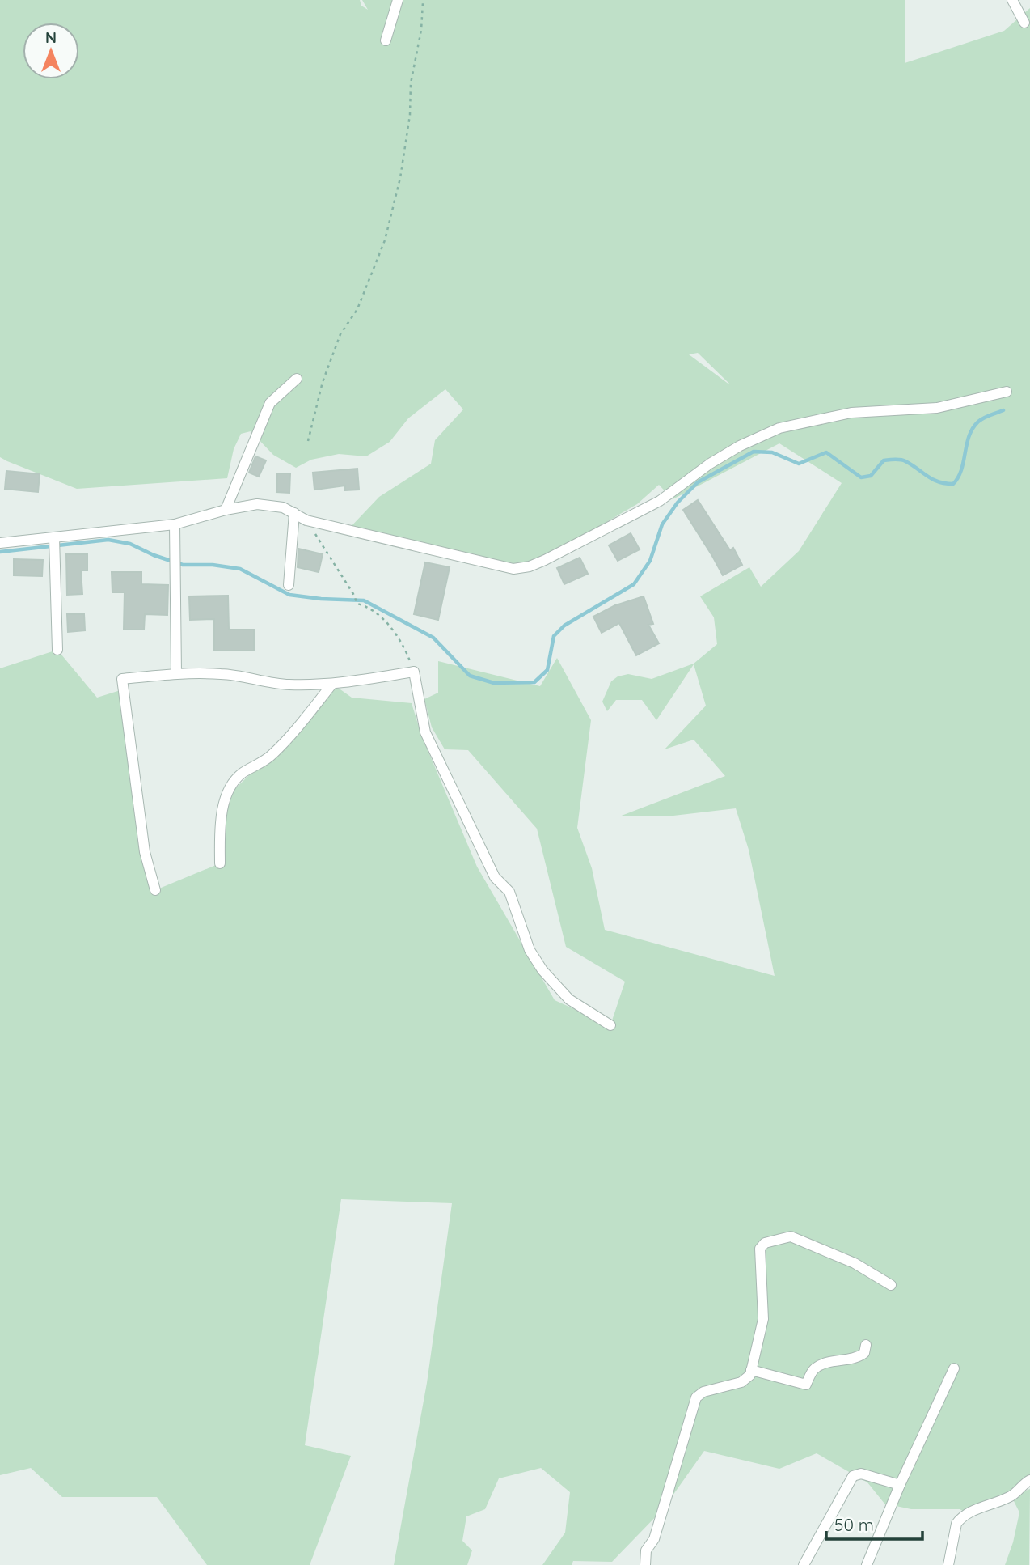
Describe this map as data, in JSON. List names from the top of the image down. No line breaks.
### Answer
{"scale_bar":"50 m","north":"top"}
